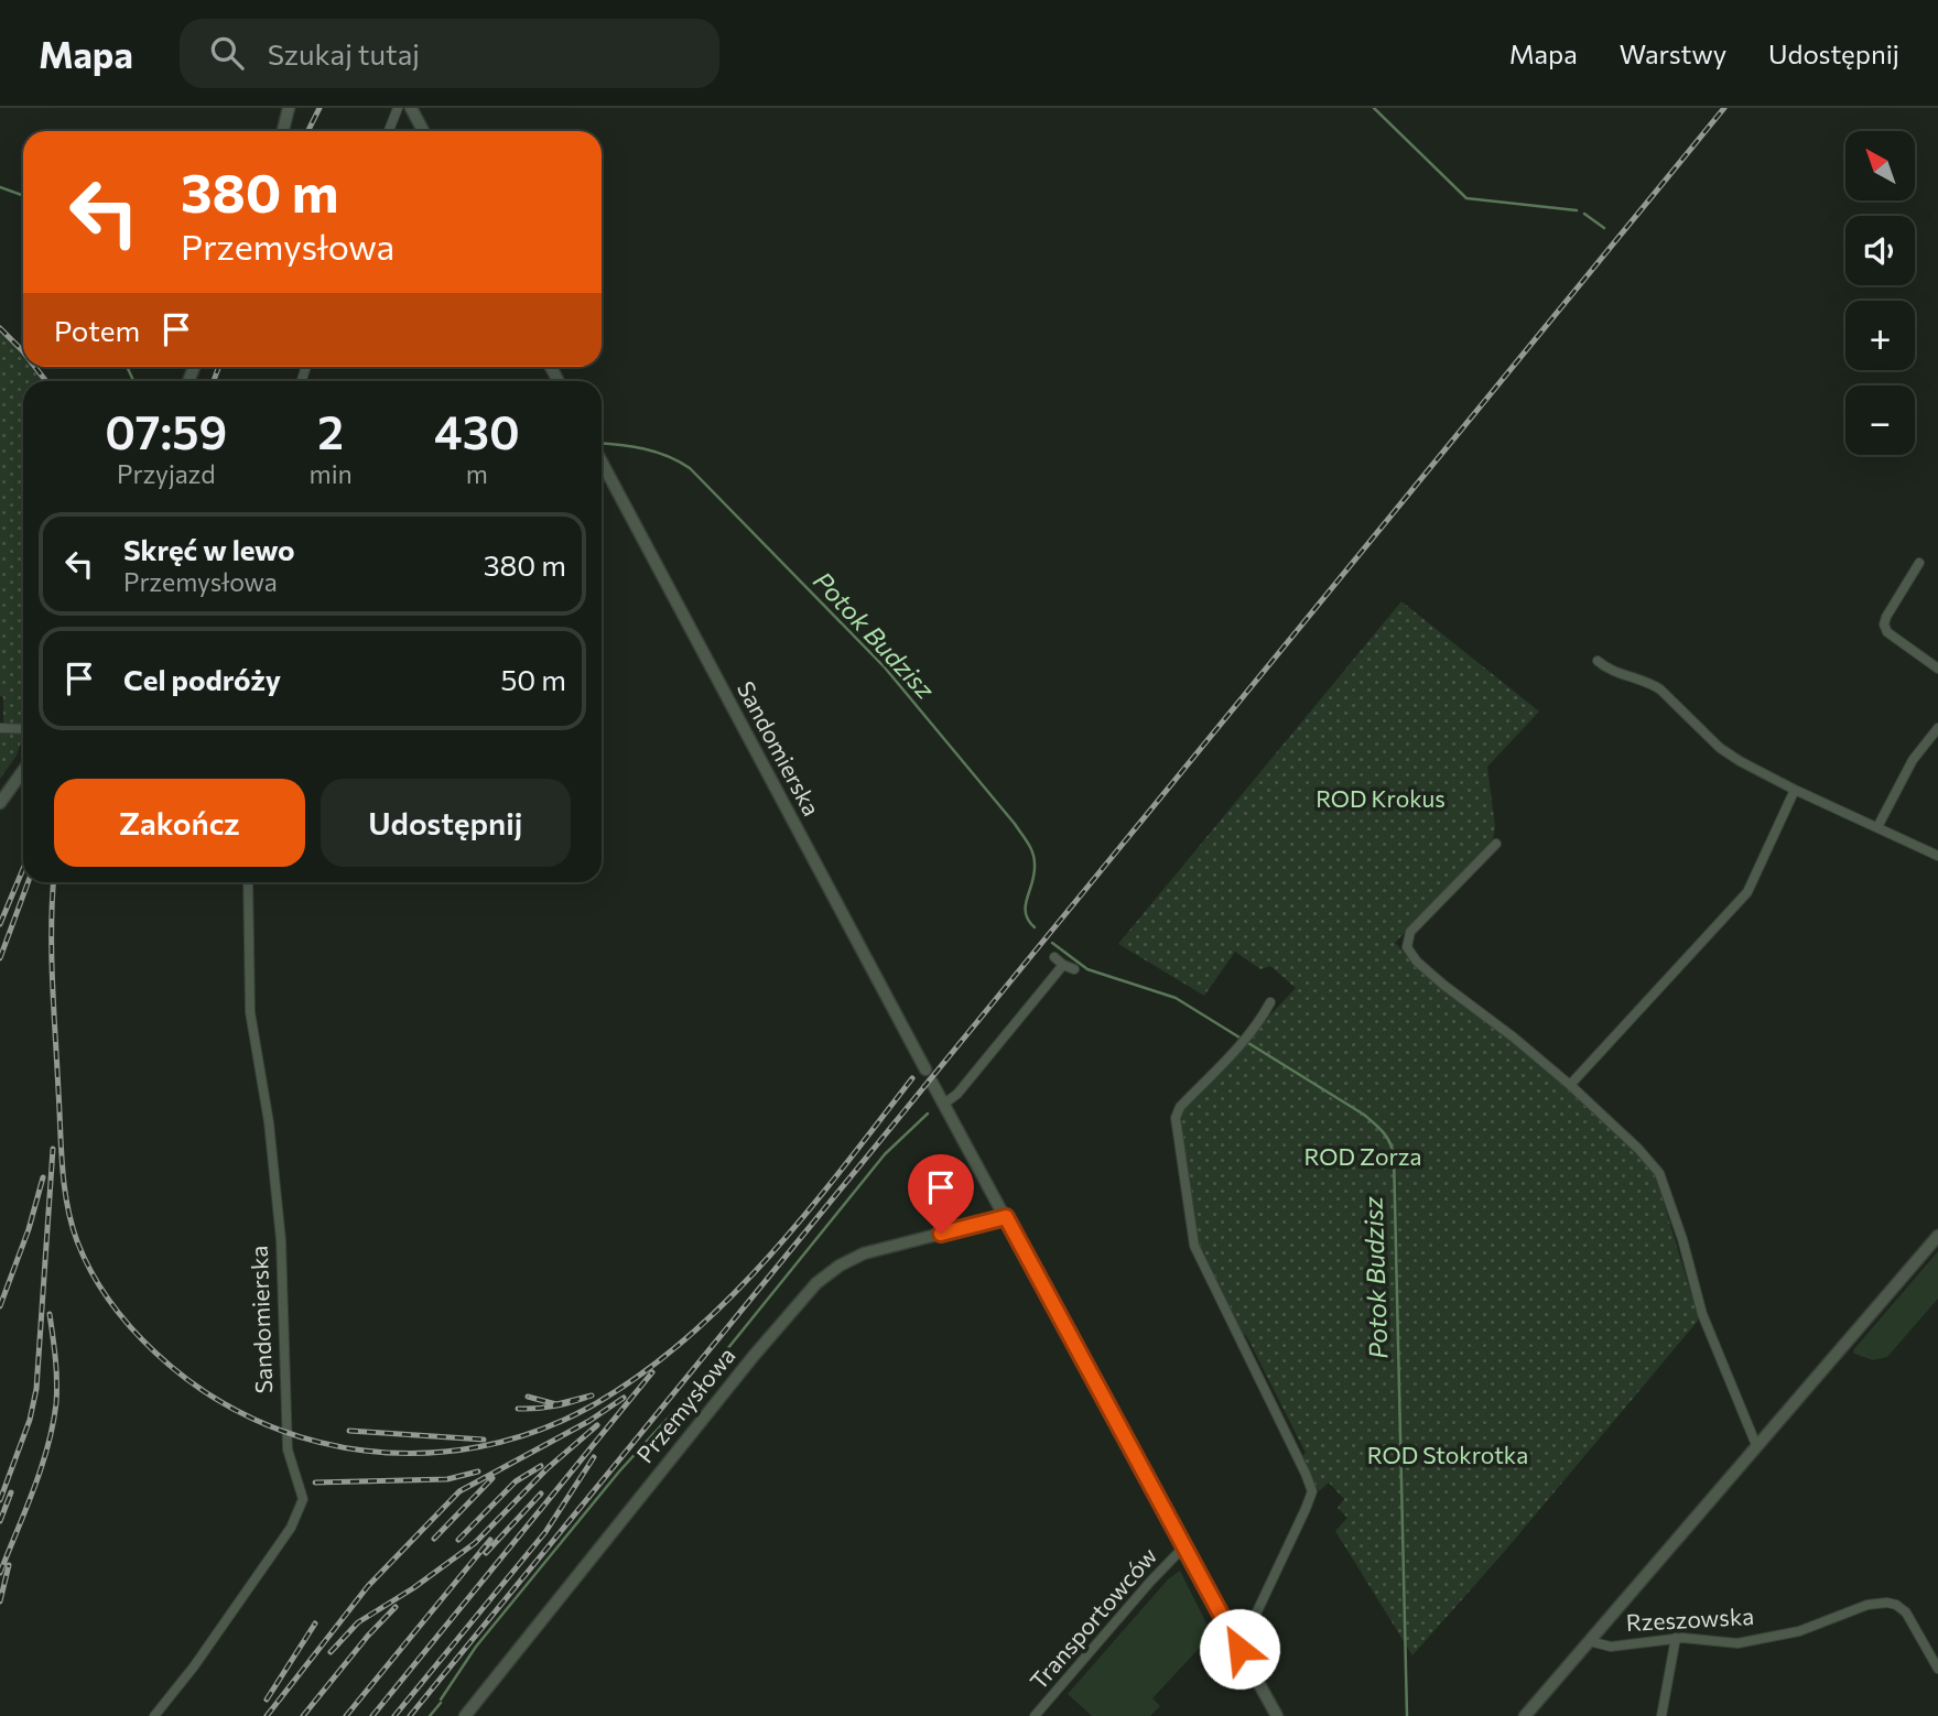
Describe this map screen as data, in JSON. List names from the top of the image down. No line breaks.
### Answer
{"streets":{"street":["Sandomierska","Przemysłowa","Transportowców","Rzeszowska"]},"water":["Potok Budzisz"],"parks":["ROD Krokus","ROD Zorza","ROD Stokrotka"],"north":"top left","page":{"header":"Mapa","search":"Szukaj tutaj","nav":["Mapa","Warstwy","Udostępnij"],"map_buttons":["+","−"],"turn":["380 m","Przemysłowa"],"then":"Potem","eta":["07:59","Przyjazd","2","min","430","m"],"list":[{"name":"Skręć w lewo","note":"Przemysłowa","value":"380 m"},{"name":"Cel podróży","value":"50 m"}],"buttons":["Zakończ","Udostępnij"]}}
